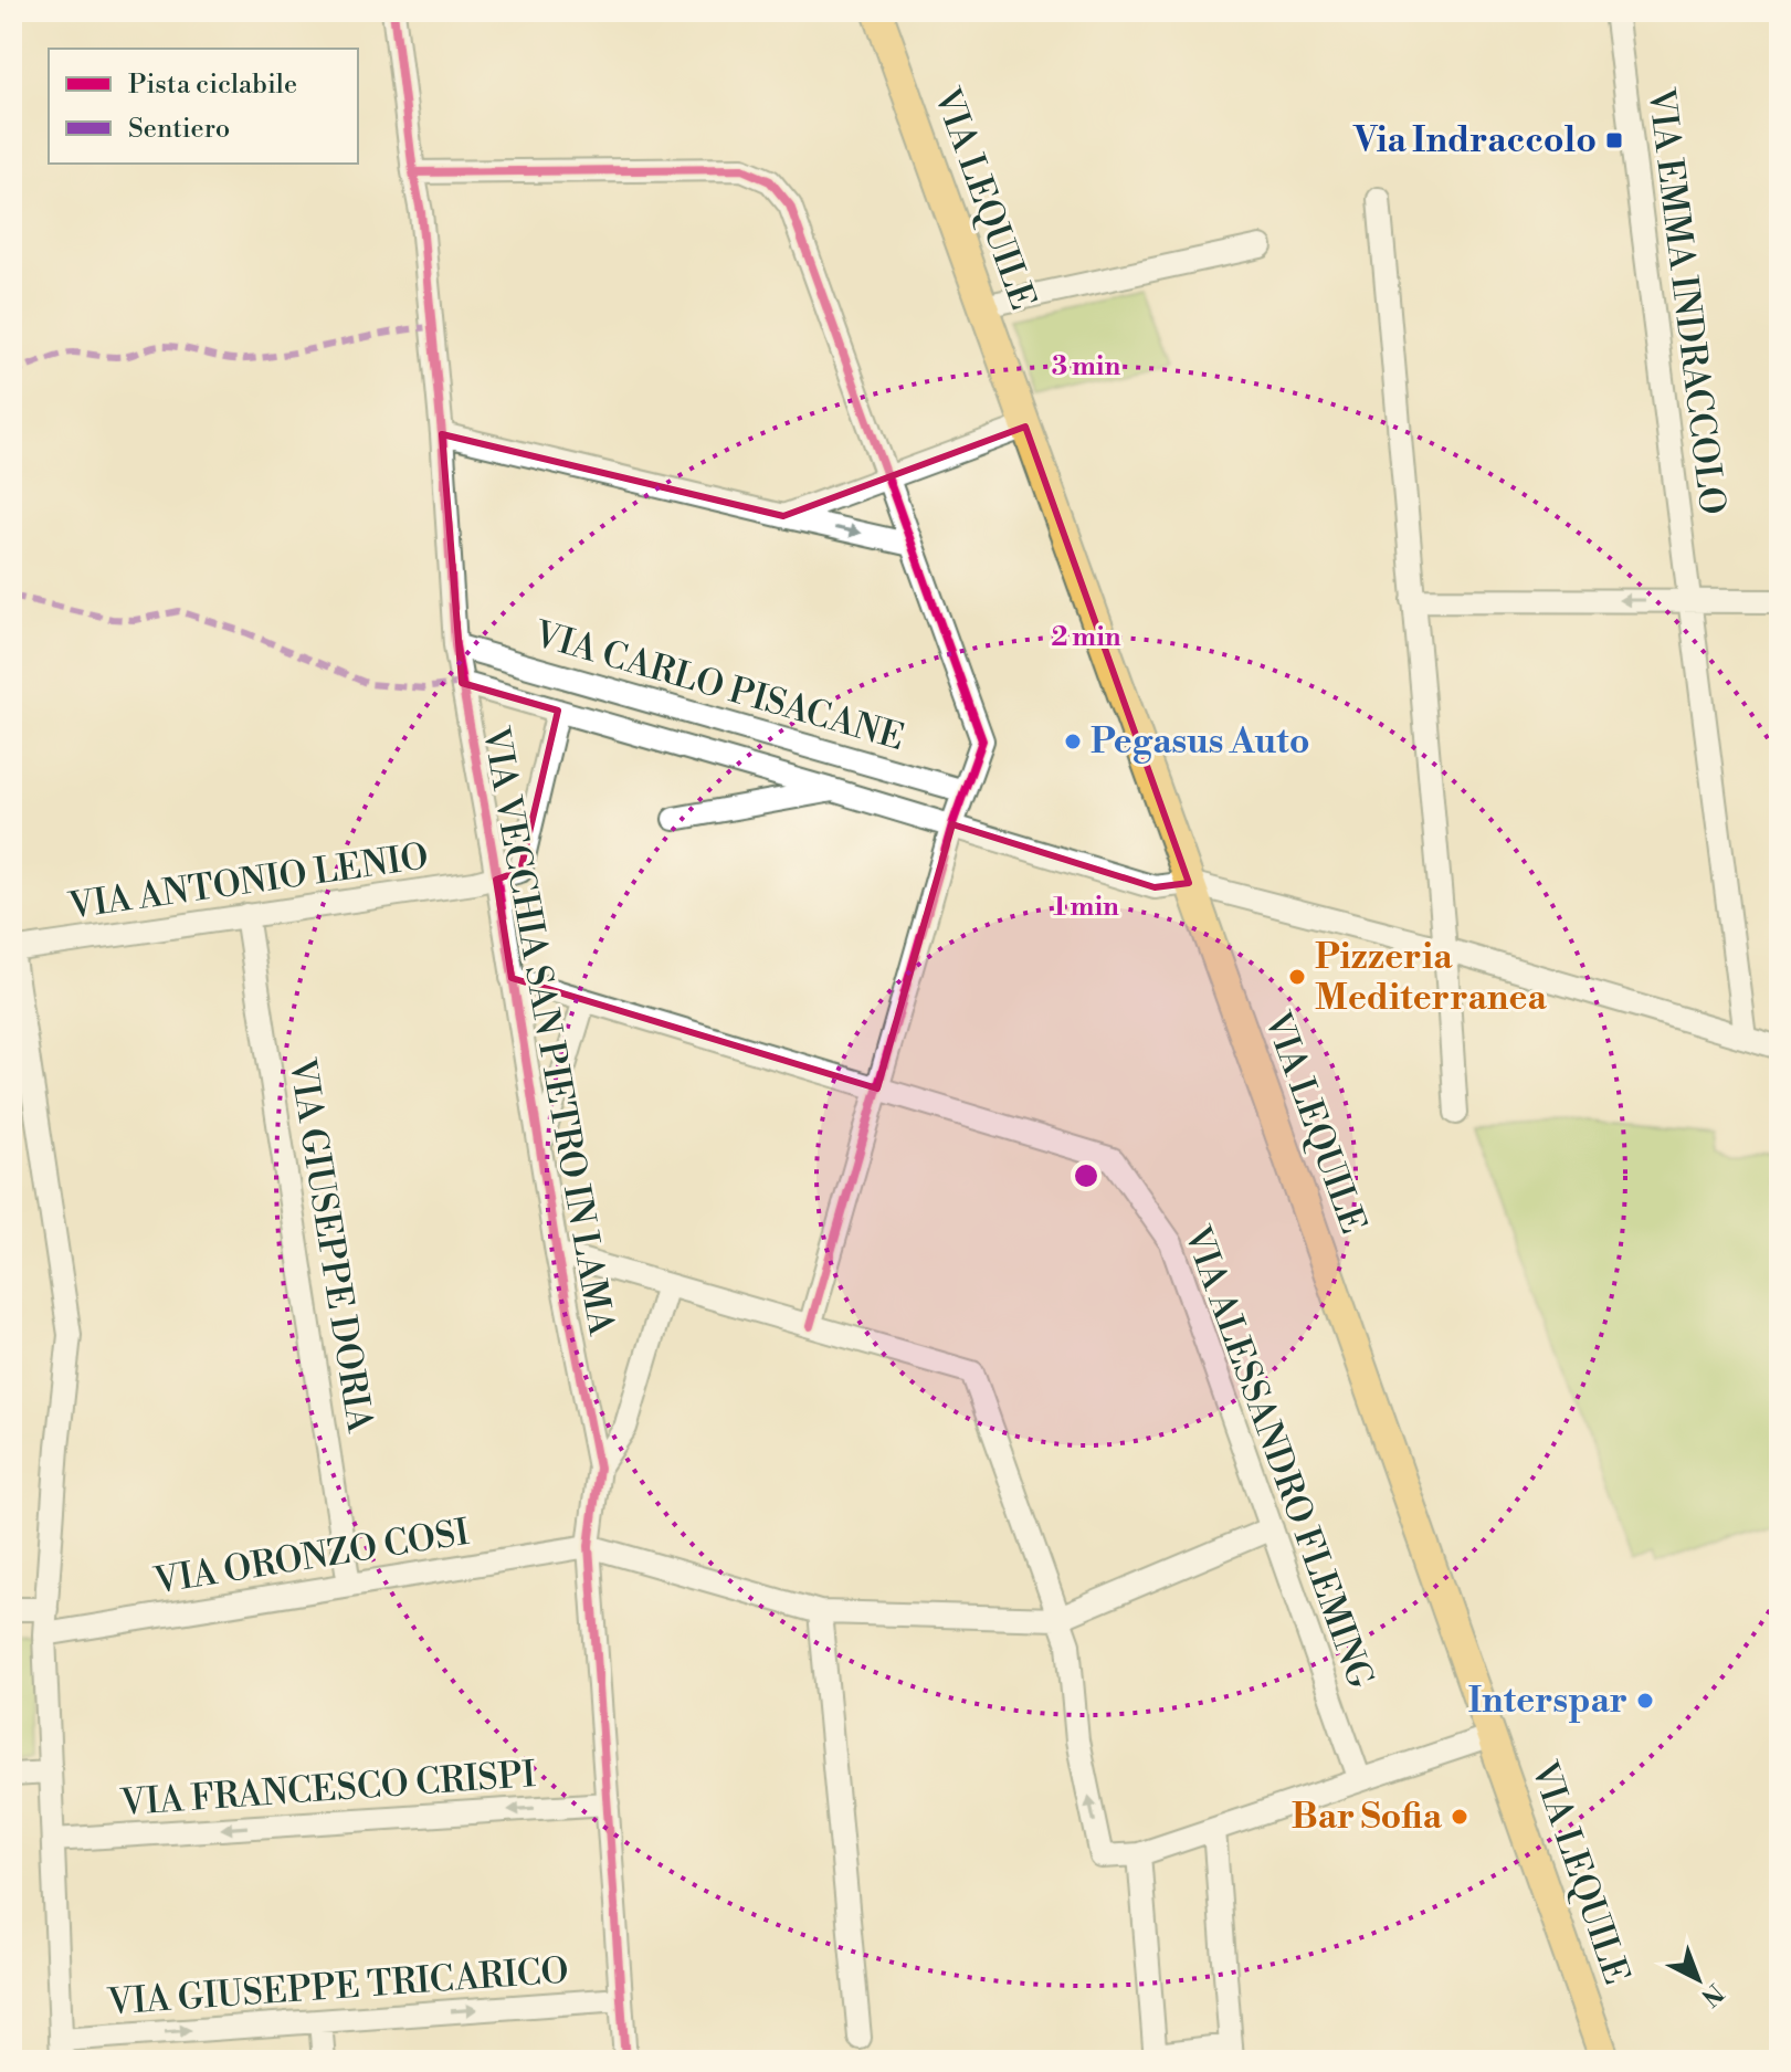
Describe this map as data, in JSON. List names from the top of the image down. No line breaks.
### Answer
{"streets":{"main road":["VIA LEQUILE"],"street":["VIA EMMA INDRACCOLO","VIA CARLO PISACANE","VIA ANTONIO LENIO","VIA VECCHIA SAN PIETRO IN LAMA","VIA GIUSEPPE DORIA","VIA ALESSANDRO FLEMING","VIA ORONZO COSI","VIA FRANCESCO CRISPI","VIA GIUSEPPE TRICARICO"]},"crossings":[["VIA LEQUILE","VIA CARLO PISACANE"],["VIA EMMA INDRACCOLO","VIA CARLO PISACANE"],["VIA CARLO PISACANE","VIA VECCHIA SAN PIETRO IN LAMA"],["VIA ANTONIO LENIO","VIA VECCHIA SAN PIETRO IN LAMA"],["VIA ANTONIO LENIO","VIA GIUSEPPE DORIA"],["VIA VECCHIA SAN PIETRO IN LAMA","VIA ALESSANDRO FLEMING"],["VIA VECCHIA SAN PIETRO IN LAMA","VIA ORONZO COSI"],["VIA VECCHIA SAN PIETRO IN LAMA","VIA FRANCESCO CRISPI"],["VIA VECCHIA SAN PIETRO IN LAMA","VIA GIUSEPPE TRICARICO"],["VIA GIUSEPPE DORIA","VIA ORONZO COSI"]],"one_way":["VIA FRANCESCO CRISPI","VIA GIUSEPPE TRICARICO"],"places":{"transit":["Via Indraccolo"],"other":["Pegasus Auto","Pizzeria Mediterranea","Interspar","Bar Sofia"]},"legend":["Pista ciclabile","Sentiero"],"north":"bottom right","rings":["3 min","2 min","1 min"]}
